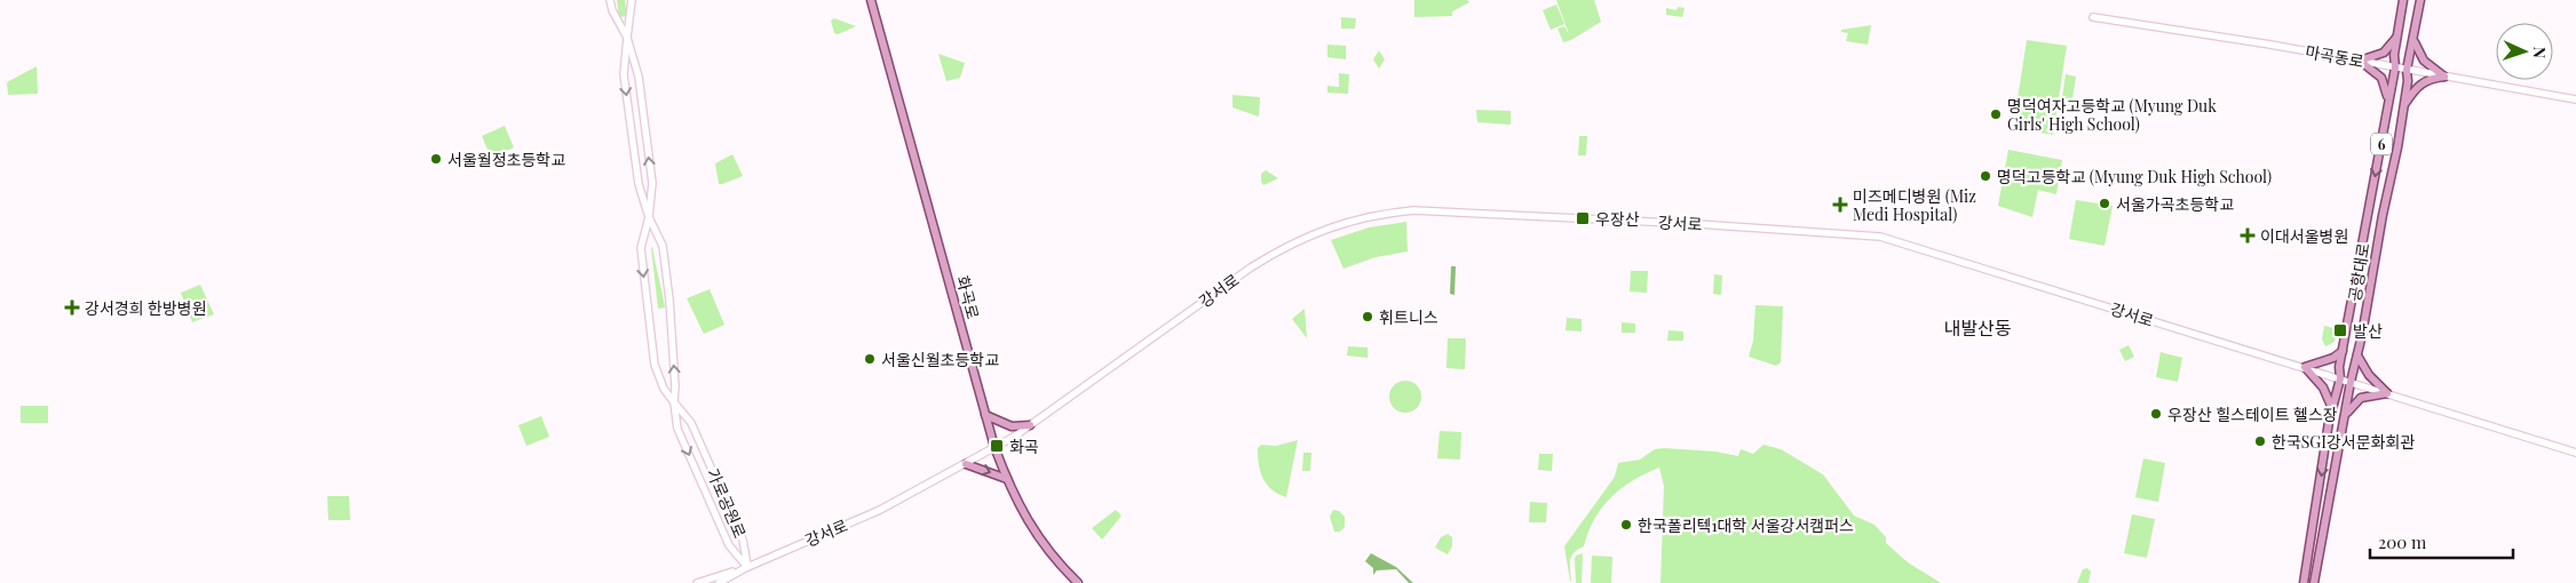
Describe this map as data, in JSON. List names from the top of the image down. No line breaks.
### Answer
{"streets":{"main road":["마곡동로","6","강서로","공항대로","화곡로","가로공원로"]},"crossings":[["마곡동로","공항대로"],["강서로","공항대로"],["강서로","화곡로"],["강서로","가로공원로"]],"districts":["내발산동"],"places":{"other":["명덕여자고등학교 (Myung Duk Girls' High School)","서울월정초등학교","명덕고등학교 (Myung Duk High School)","서울가곡초등학교","휘트니스","서울신월초등학교","우장산 힐스테이트 헬스장","한국SGI강서문화회관","한국폴리텍1대학 서울강서캠퍼스"],"health":["미즈메디병원 (Miz Medi Hospital)","이대서울병원","강서경희 한방병원"],"transit":["우장산","발산","화곡"]},"scale_bar":"200 m","north":"right"}
